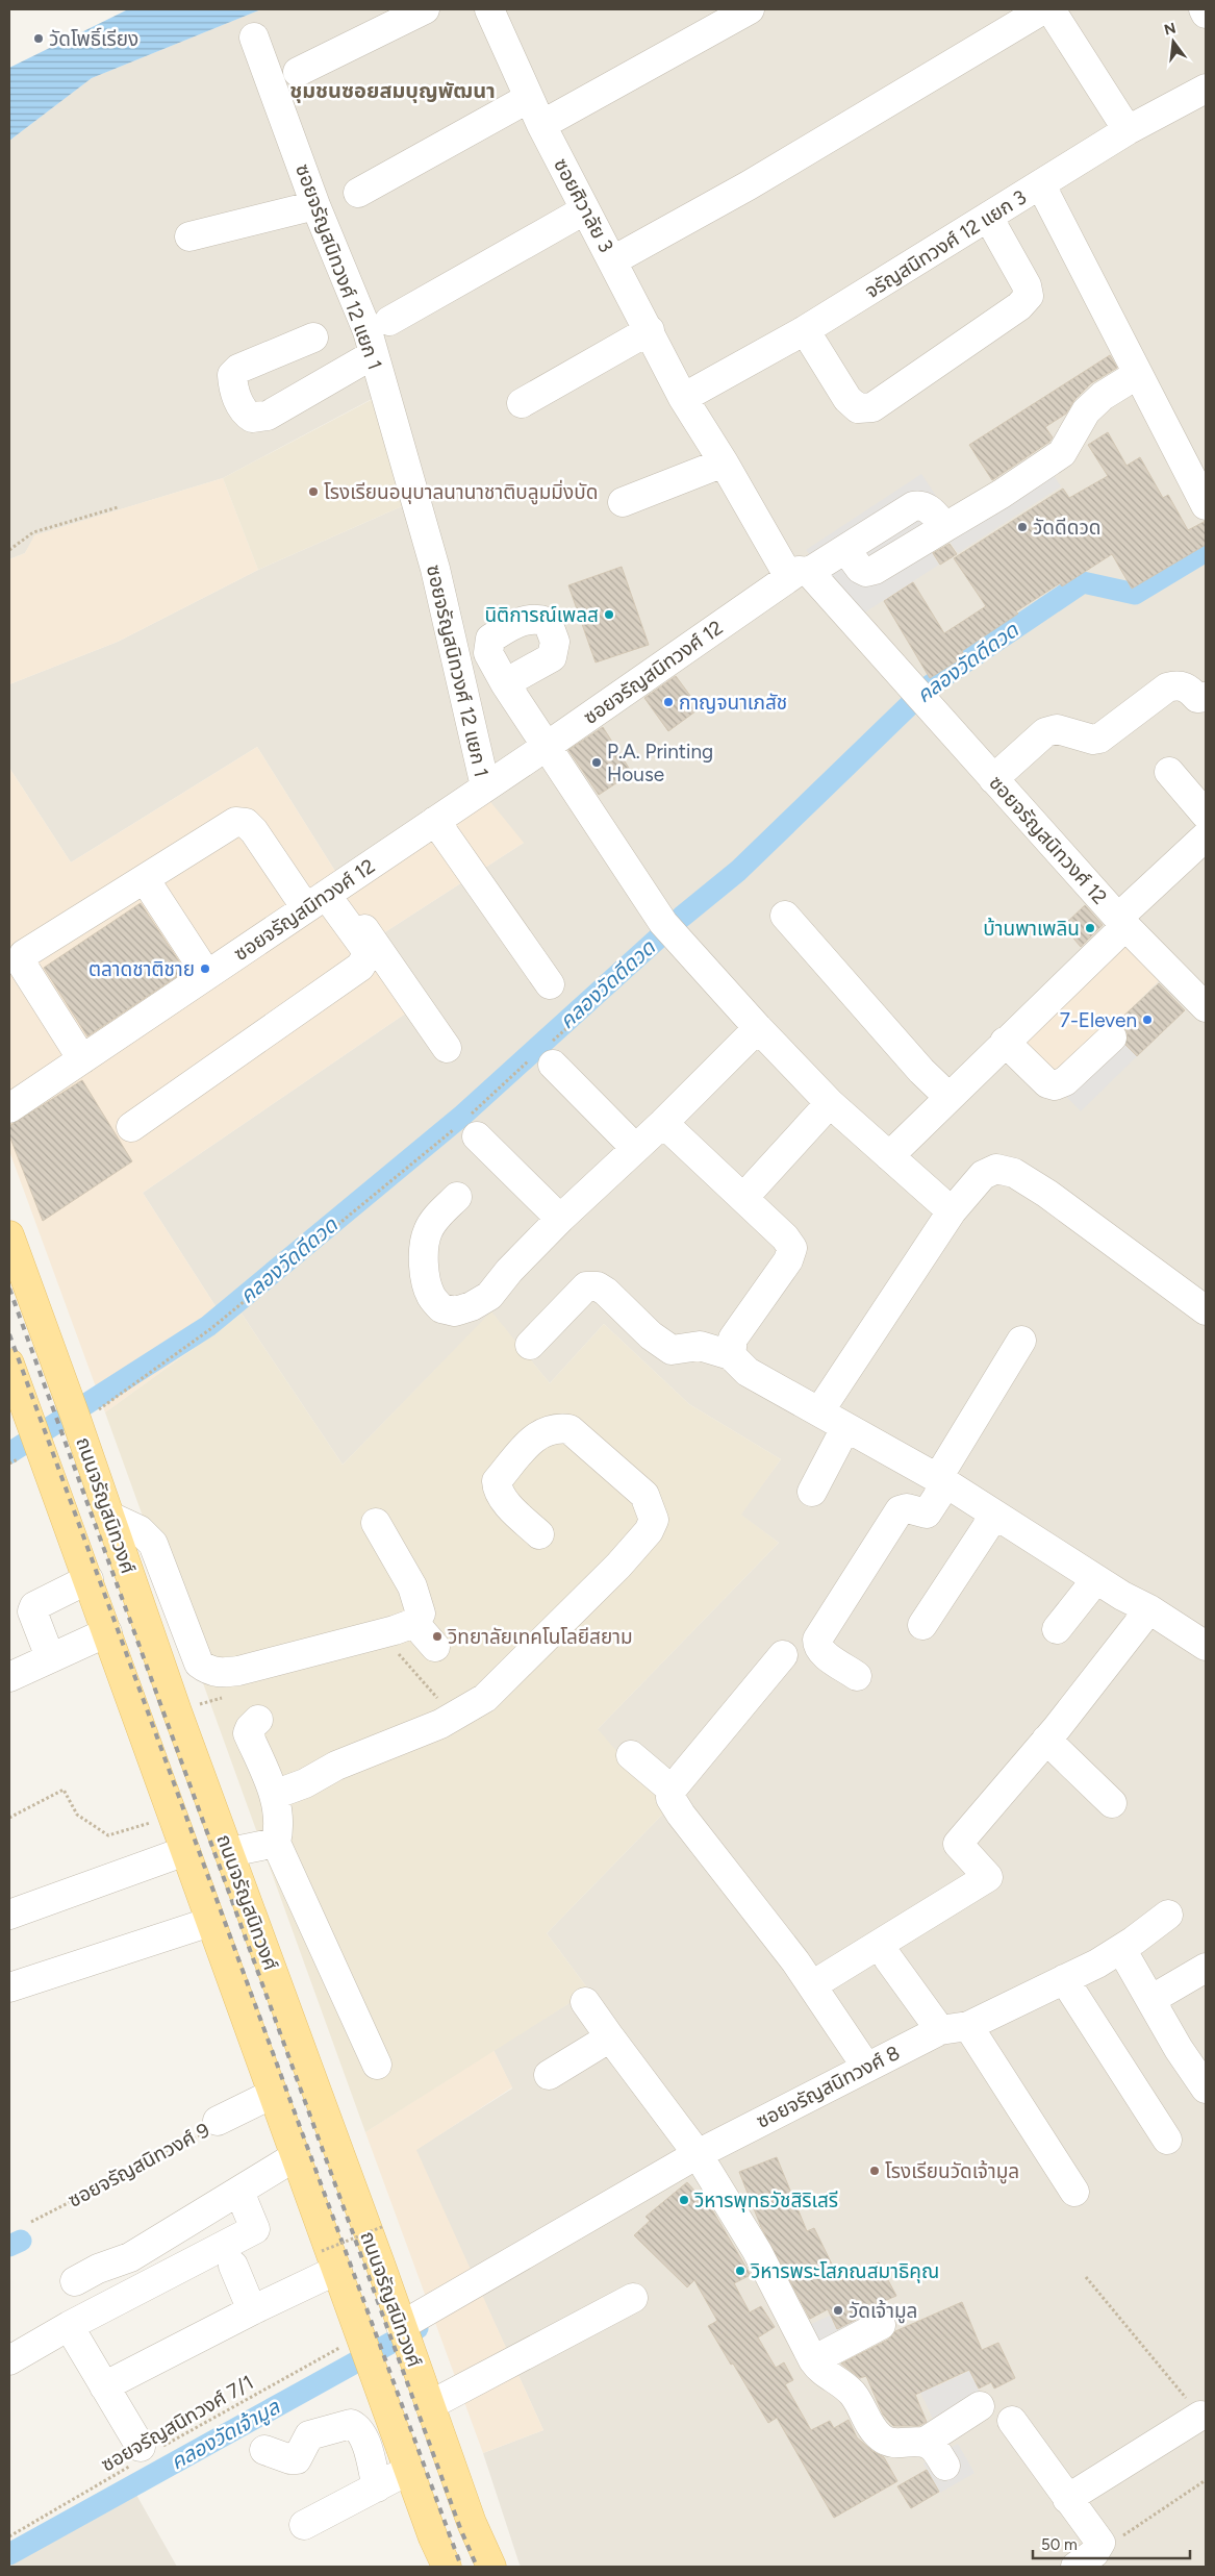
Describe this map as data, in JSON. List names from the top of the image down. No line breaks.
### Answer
{"streets":{"main road":["ถนนจรัญสนิทวงศ์"],"street":["ซอยศิวาลัย 3","จรัญสนิทวงศ์ 12 แยก 3","ซอยจรัญสนิทวงศ์ 12 แยก 1","ซอยจรัญสนิทวงศ์ 12","ซอยจรัญสนิทวงศ์ 8","ซอยจรัญสนิทวงศ์ 9"],"path":["ซอยจรัญสนิทวงศ์ 7/1"]},"crossings":[["ซอยศิวาลัย 3","จรัญสนิทวงศ์ 12 แยก 3"],["ซอยศิวาลัย 3","ซอยจรัญสนิทวงศ์ 12"],["ซอยจรัญสนิทวงศ์ 12 แยก 1","ซอยจรัญสนิทวงศ์ 12"],["ถนนจรัญสนิทวงศ์","ซอยจรัญสนิทวงศ์ 8"],["ถนนจรัญสนิทวงศ์","ซอยจรัญสนิทวงศ์ 9"],["ถนนจรัญสนิทวงศ์","ซอยจรัญสนิทวงศ์ 7/1"]],"districts":["ชุมชนซอยสมบุญพัฒนา"],"water":["คลองวัดดีดวด","คลองวัดเจ้ามูล"],"places":["วัดโพธิ์เรียง","โรงเรียนอนุบาลนานาชาติบลูมมิ่งบัด","วัดดีดวด","นิติการณ์เพลส","กาญจนาเภสัช","P.A. Printing House","บ้านพาเพลิน","ตลาดชาติชาย","7-Eleven","วิทยาลัยเทคโนโลยีสยาม","โรงเรียนวัดเจ้ามูล","วิหารพุทธวัชสิริเสรี","วิหารพระโสภณสมาธิคุณ","วัดเจ้ามูล"],"scale_bar":"50 m","north":"top"}
